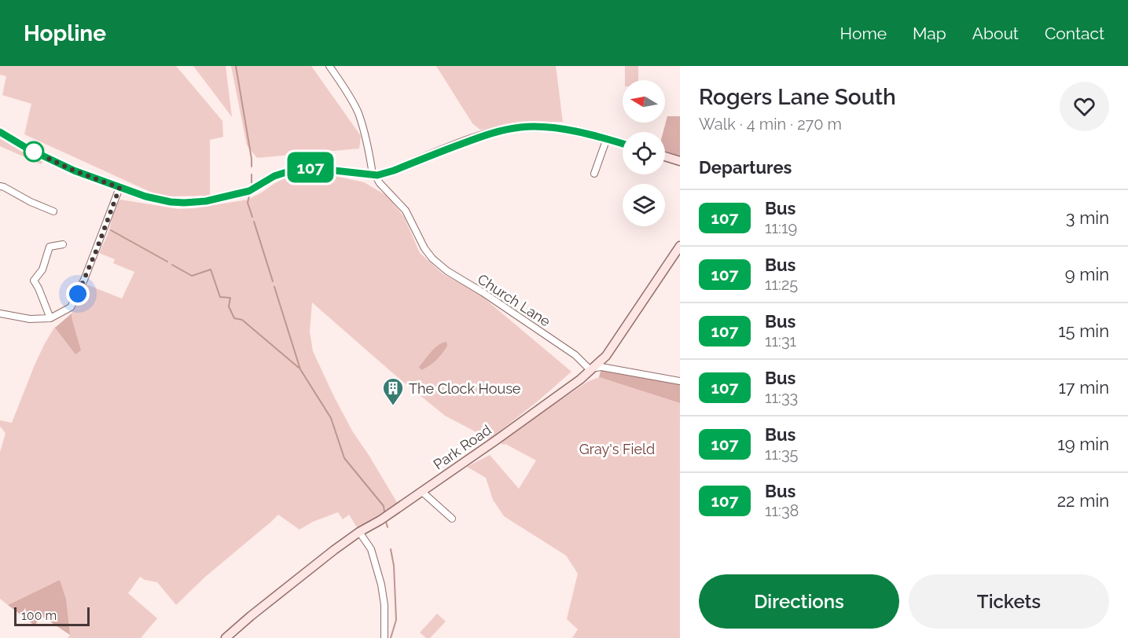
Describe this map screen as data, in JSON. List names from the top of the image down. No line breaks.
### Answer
{"streets":{"main road":["Park Road"],"street":["Church Lane"]},"crossings":[["Church Lane","Park Road"]],"parks":["Gray's Field"],"places":{"building":["The Clock House"]},"lines":["bus line 107"],"scale_bar":"100 m","north":"left","page":{"header":"Hopline","nav":["Home","Map","About","Contact"],"on_map":"107","heading":[["Rogers Lane South","Walk · 4 min · 270 m"],"Departures"],"list":[{"mark":"107","name":"Bus","note":"11:19","value":"3 min"},{"mark":"107","name":"Bus","note":"11:25","value":"9 min"},{"mark":"107","name":"Bus","note":"11:31","value":"15 min"},{"mark":"107","name":"Bus","note":"11:33","value":"17 min"},{"mark":"107","name":"Bus","note":"11:35","value":"19 min"},{"mark":"107","name":"Bus","note":"11:38","value":"22 min"}],"buttons":["Directions","Tickets"],"scale":"100 m"}}
